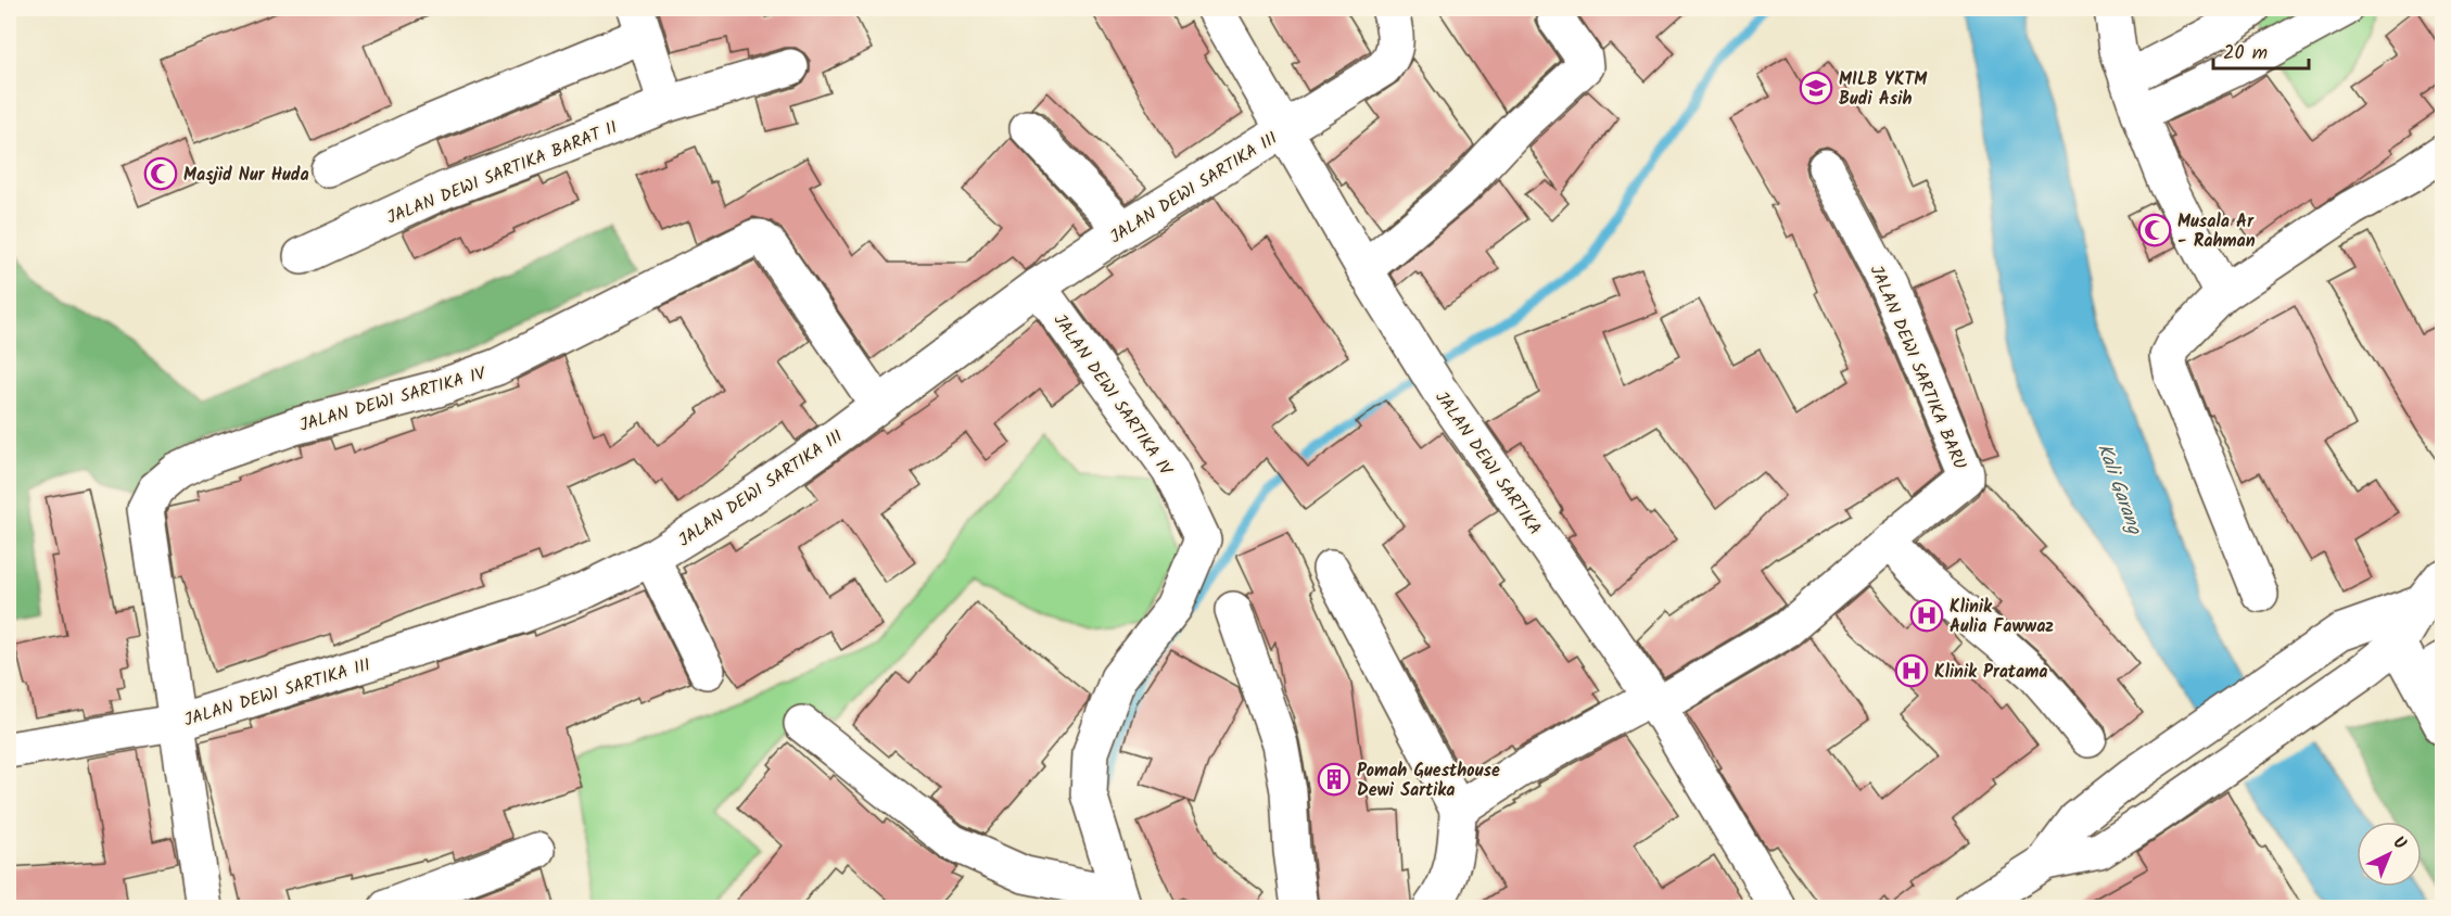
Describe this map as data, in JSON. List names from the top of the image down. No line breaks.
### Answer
{"streets":{"street":["JALAN DEWI SARTIKA BARAT II","JALAN DEWI SARTIKA III","JALAN DEWI SARTIKA BARU","JALAN DEWI SARTIKA IV","JALAN DEWI SARTIKA"]},"crossings":[["JALAN DEWI SARTIKA III","JALAN DEWI SARTIKA IV"],["JALAN DEWI SARTIKA III","JALAN DEWI SARTIKA"],["JALAN DEWI SARTIKA BARU","JALAN DEWI SARTIKA"]],"water":["Kali Garang"],"places":{"school or university":["MILB YKTM Budi Asih"],"mosque":["Masjid Nur Huda","Musala Ar - Rahman"],"hospital":["Klinik Aulia Fawwaz","Klinik Pratama"],"building":["Pomah Guesthouse Dewi Sartika"]},"scale_bar":"20 m","north":"top right"}
